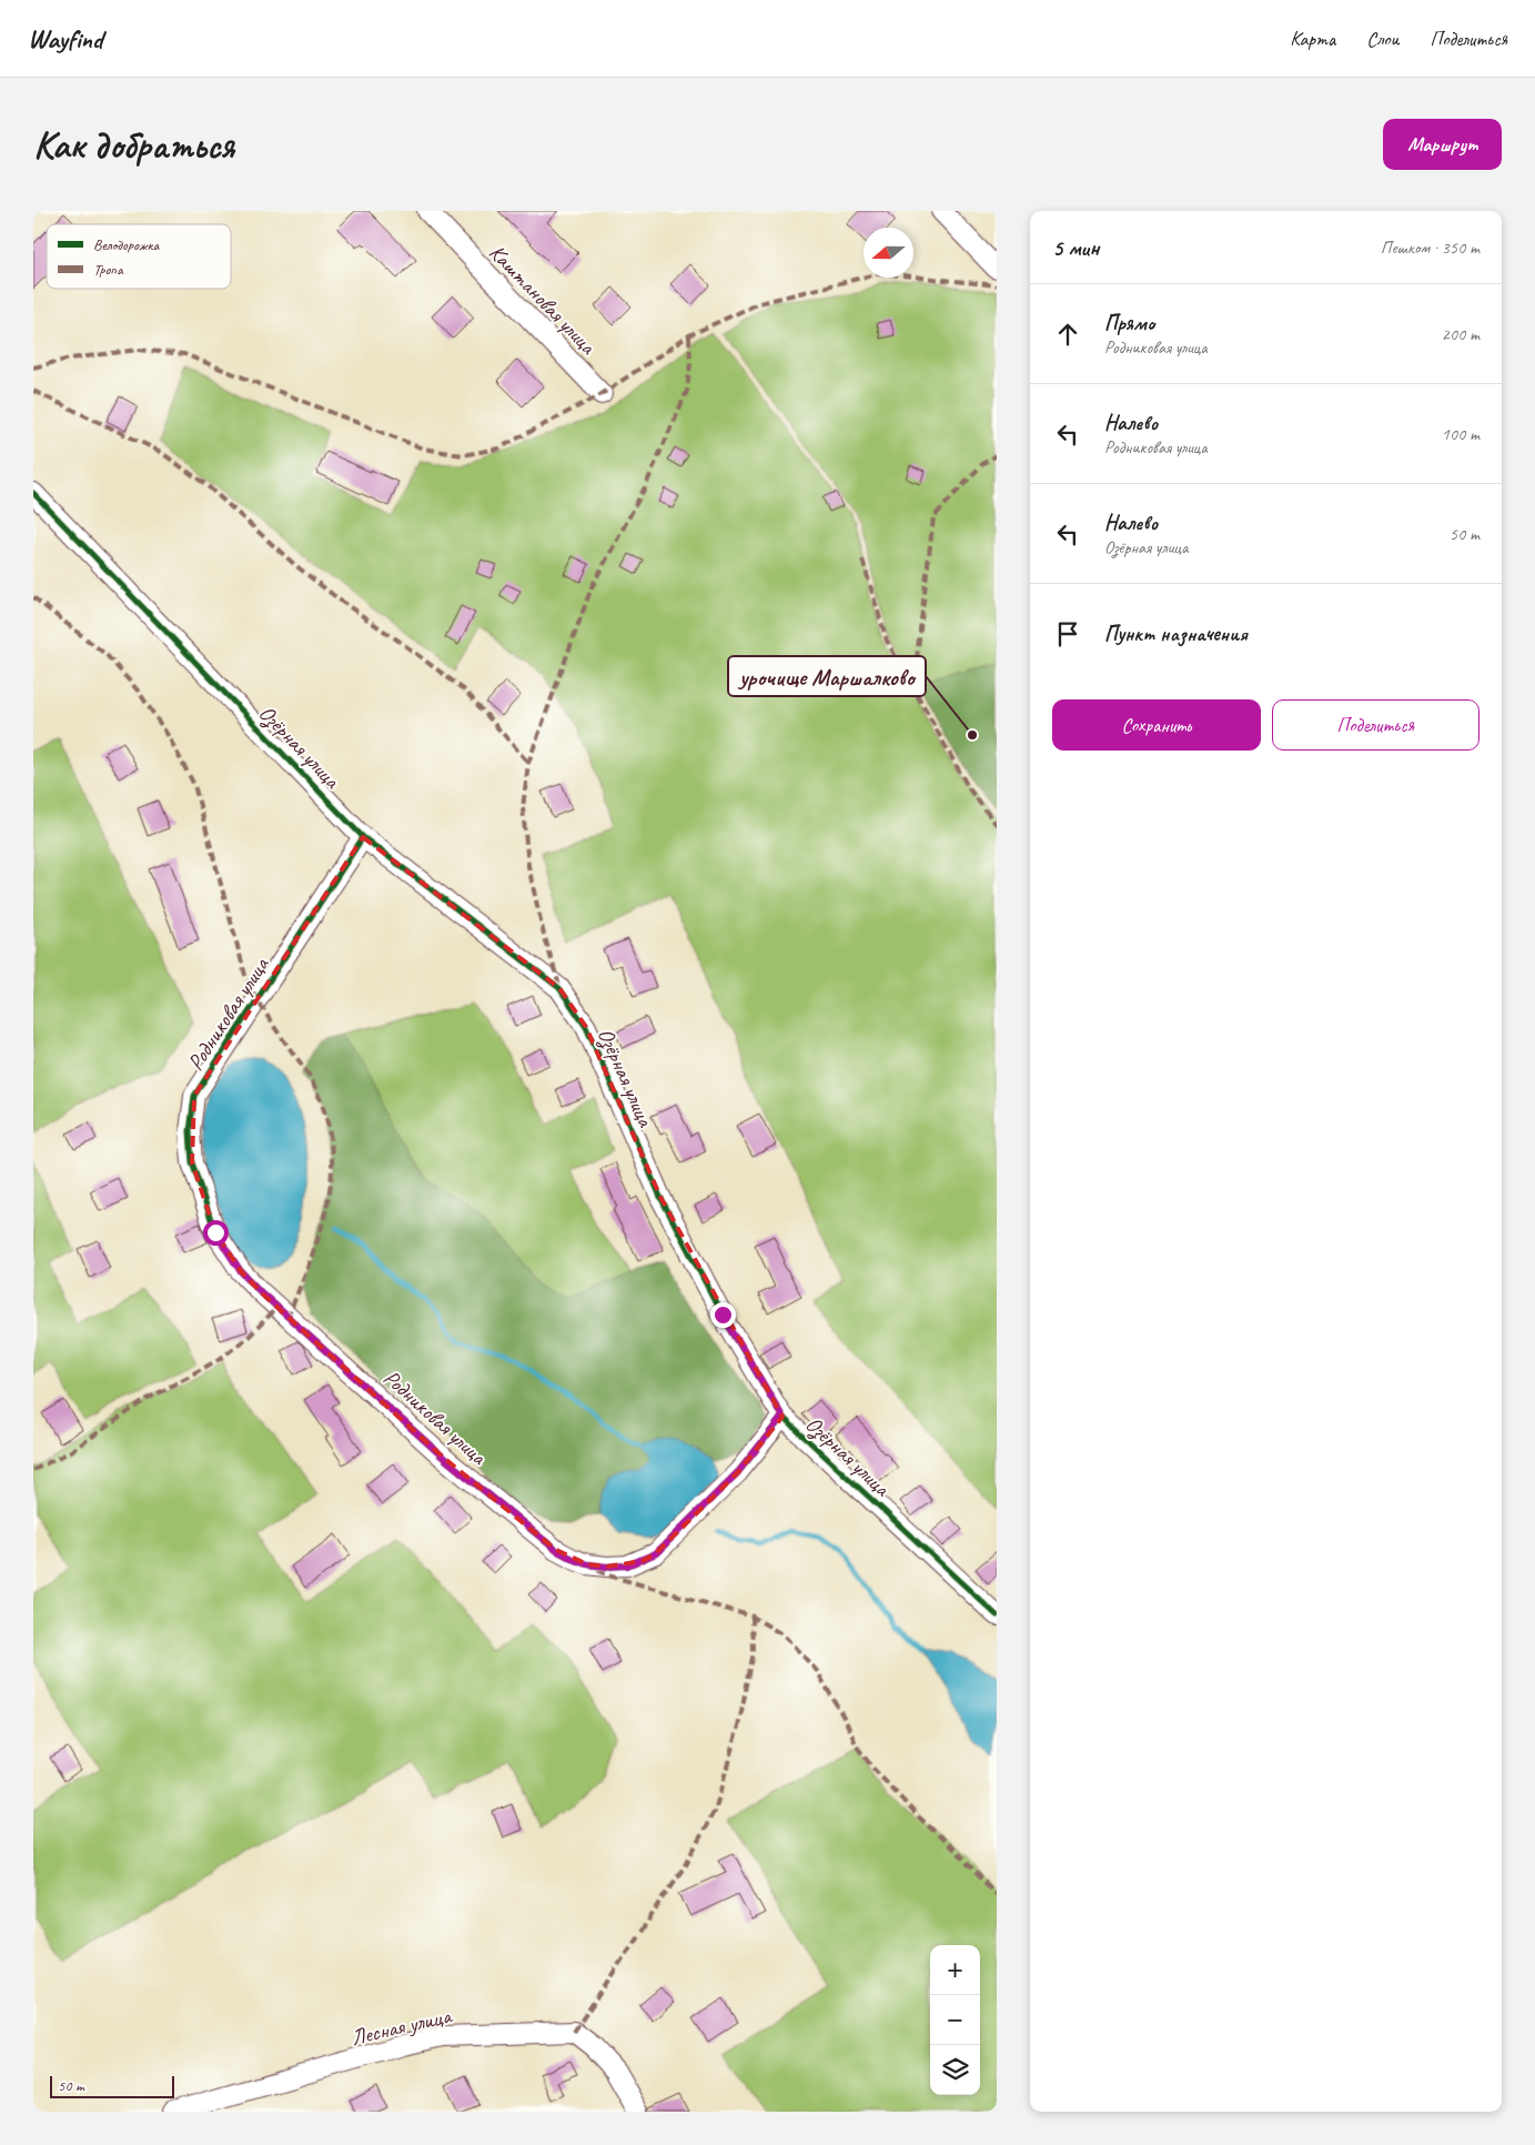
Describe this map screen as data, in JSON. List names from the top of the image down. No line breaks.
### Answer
{"streets":{"street":["Каштановая улица","Озёрная улица","Родниковая улица","Лесная улица"]},"crossings":[["Озёрная улица","Родниковая улица"]],"places":["урочище Маршалково"],"legend":["Велодорожка","Тропа"],"scale_bar":"50 m","north":"left","page":{"header":"Wayfind","nav":["Карта","Слои","Поделиться"],"buttons":["Маршрут",["Сохранить","Поделиться"]],"title":"Как добраться","heading":["5 мин","Пешком · 350 m"],"list":[["Прямо","Родниковая улица","200 m"],["Налево","Родниковая улица","100 m"],["Налево","Озёрная улица","50 m"],"Пункт назначения"],"map_buttons":["+","−"],"scale":"50 m"}}
